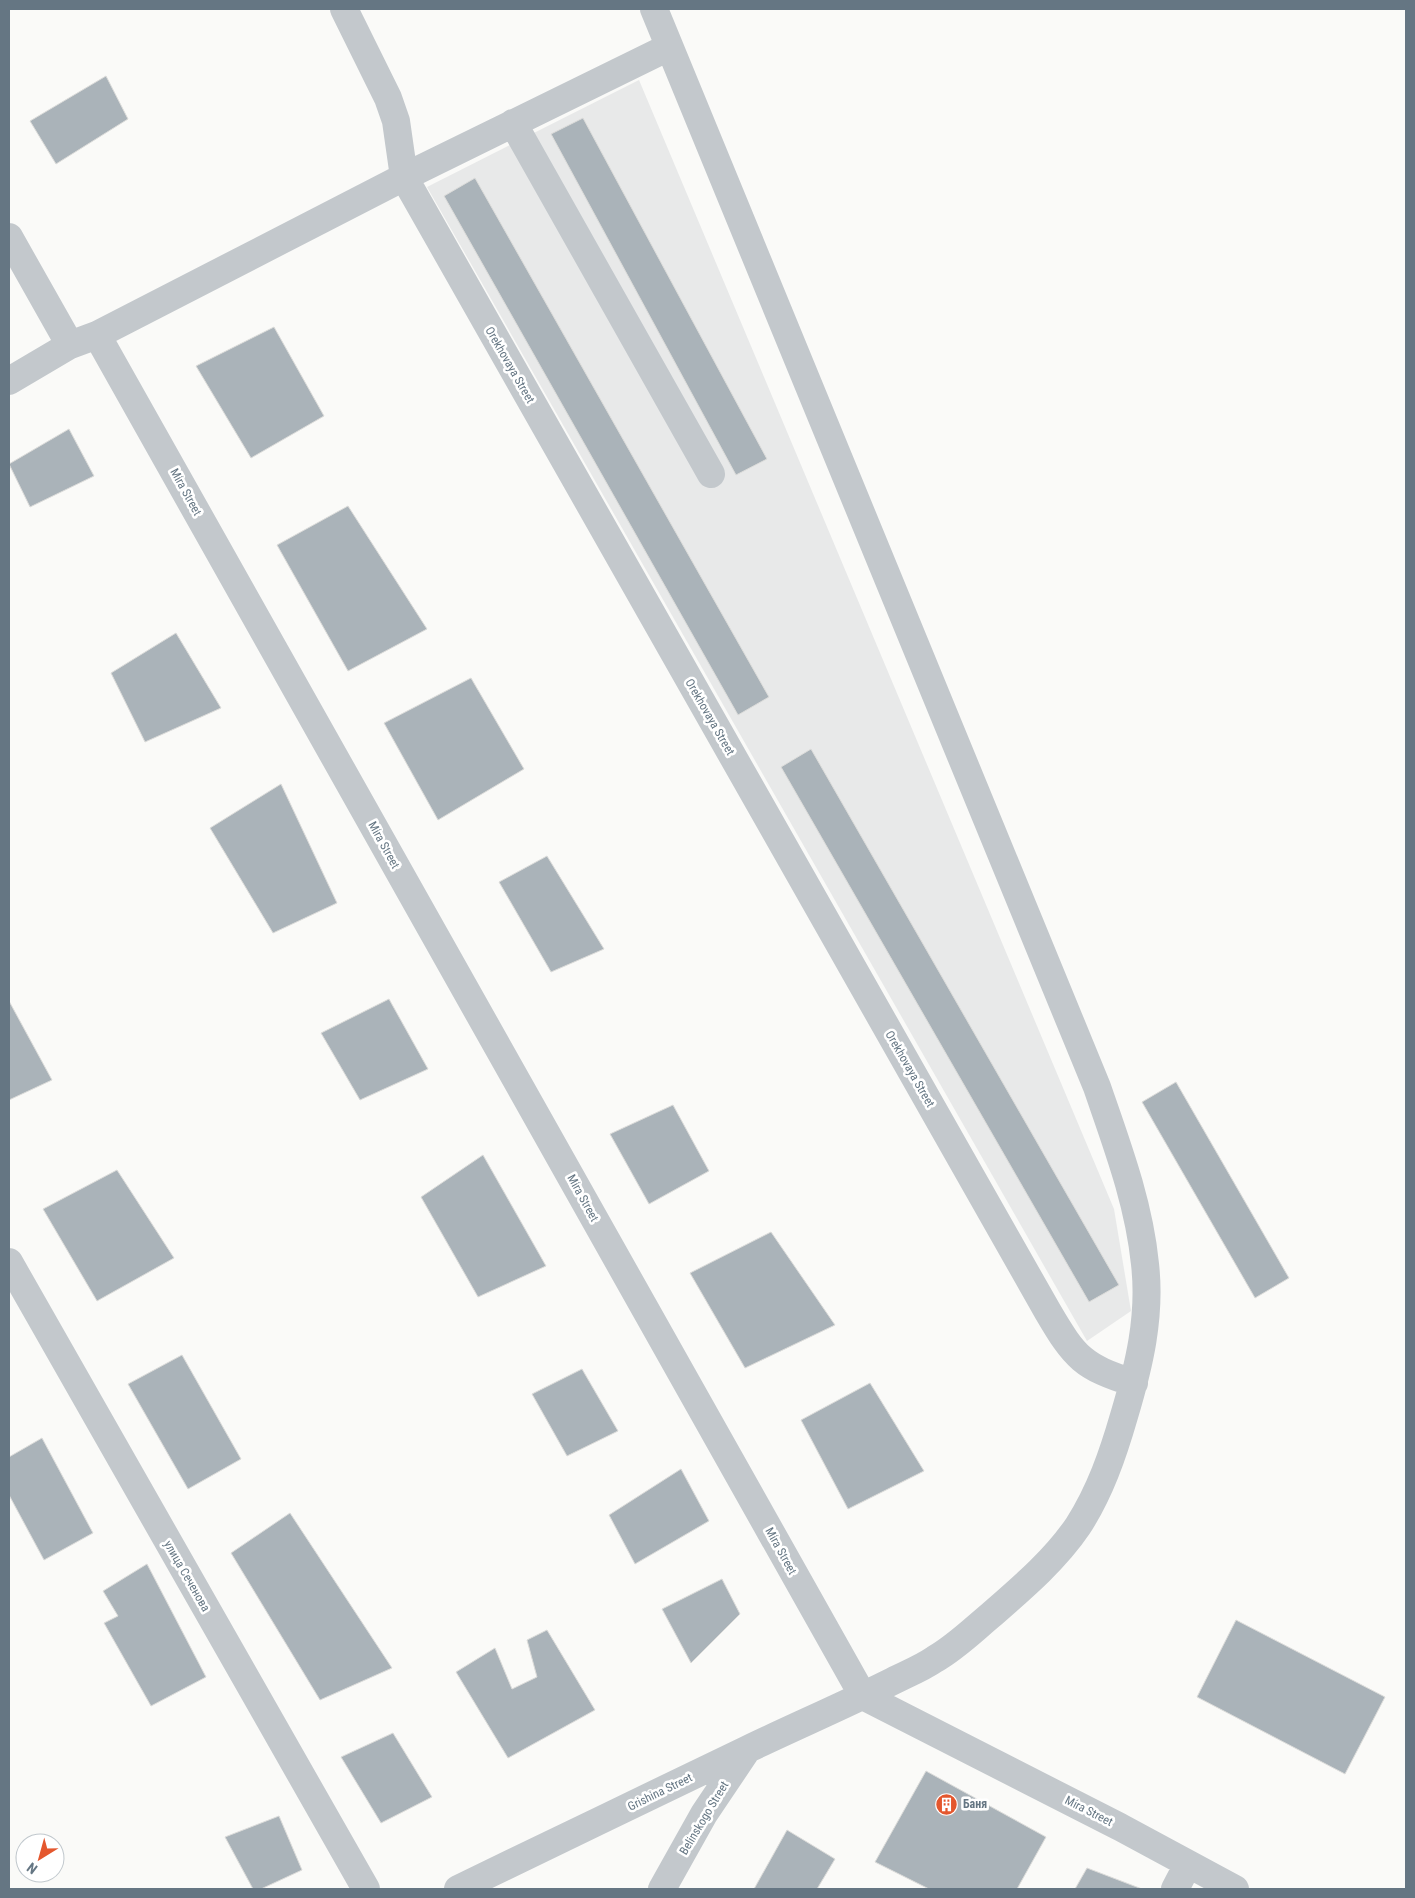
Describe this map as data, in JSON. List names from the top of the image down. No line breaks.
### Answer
{"streets":{"street":["Orekhovaya Street","Mira Street","улица Сеченова","Grishina Street","Belinskogo Street"]},"crossings":[["Orekhovaya Street","Grishina Street"],["Mira Street","Grishina Street"],["Grishina Street","Belinskogo Street"]],"places":{"building":["Баня"]},"north":"bottom left"}
